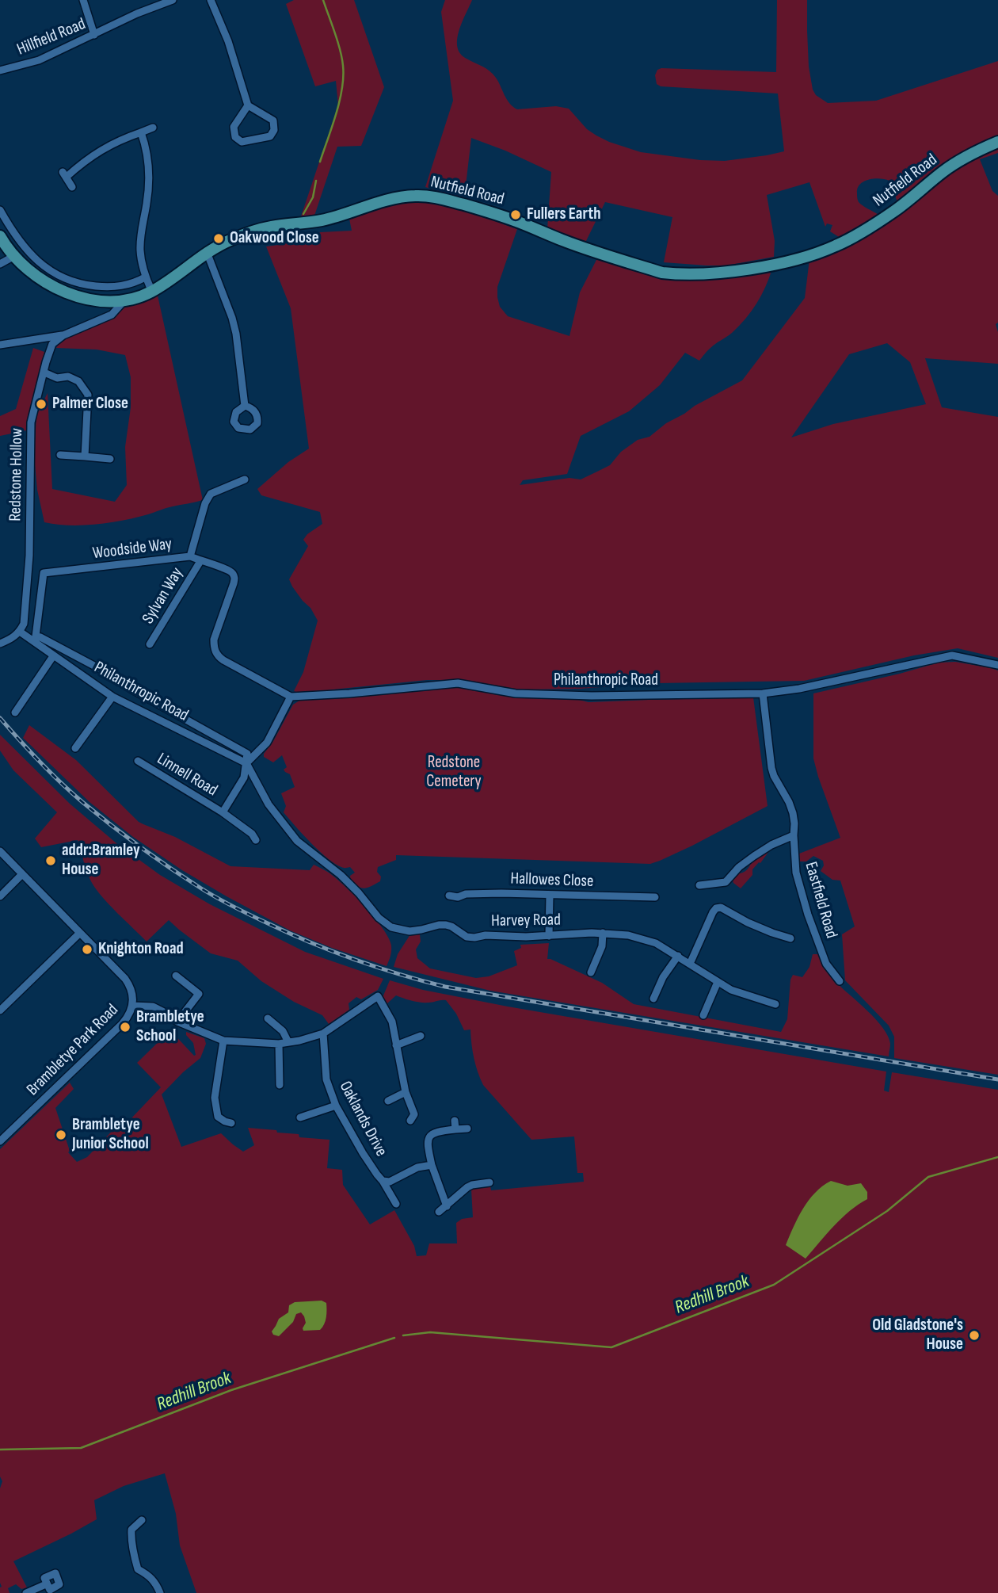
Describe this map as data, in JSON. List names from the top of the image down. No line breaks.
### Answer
{"streets":{"main road":["Nutfield Road"],"street":["Hillfield Road","Redstone Hollow","Woodside Way","Sylvan Way","Philanthropic Road","Linnell Road","Hallowes Close","Eastfield Road","Harvey Road","Brambletye Park Road","Oaklands Drive"]},"crossings":[["Redstone Hollow","Philanthropic Road"],["Woodside Way","Sylvan Way"],["Woodside Way","Philanthropic Road"],["Sylvan Way","Philanthropic Road"],["Philanthropic Road","Linnell Road"],["Philanthropic Road","Eastfield Road"],["Philanthropic Road","Harvey Road"],["Linnell Road","Harvey Road"]],"water":["Redhill Brook"],"parks":["Redstone Cemetery"],"places":["Fullers Earth","Oakwood Close","Palmer Close","addr:Bramley House","Knighton Road","Brambletye School","Brambletye Junior School","Old Gladstone's House"]}
